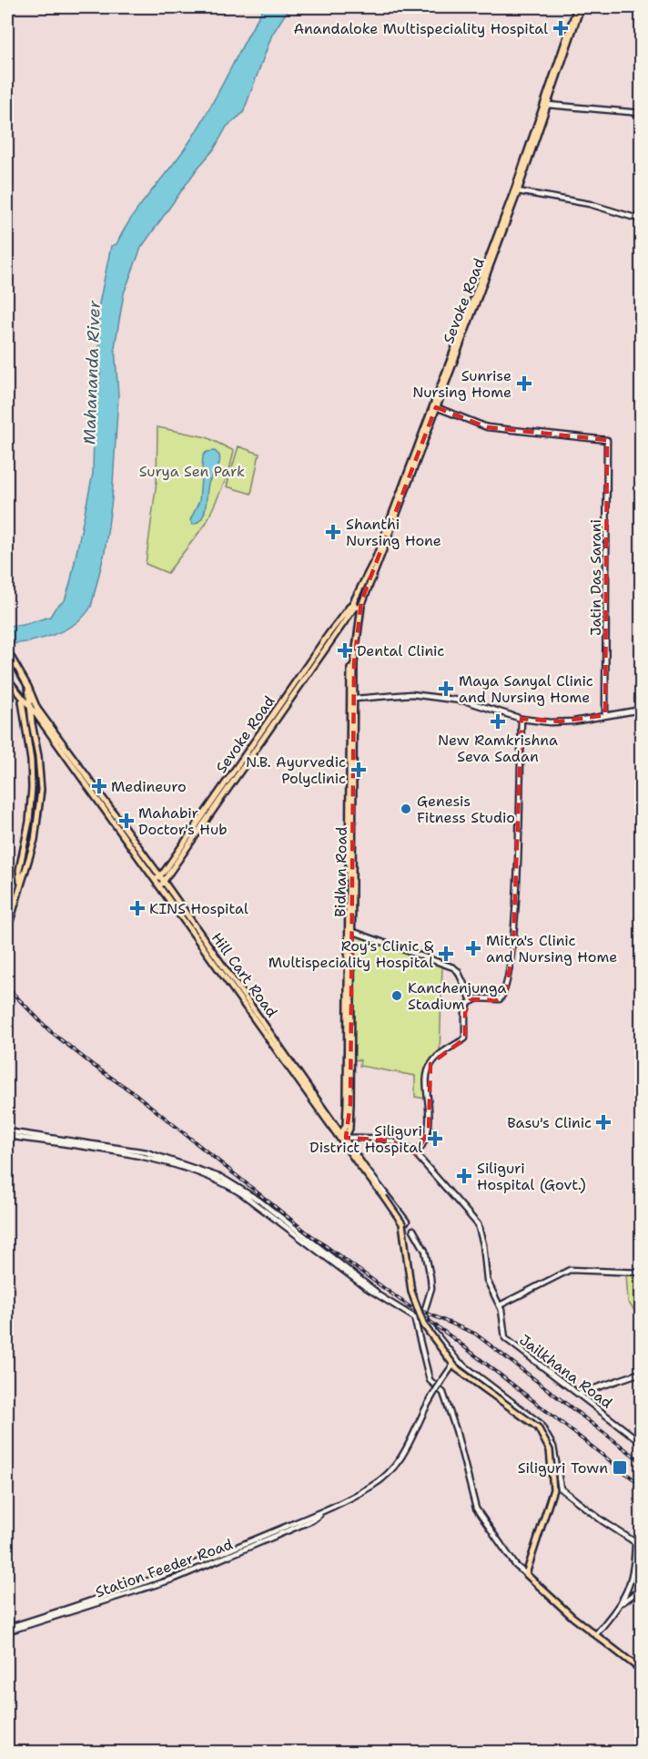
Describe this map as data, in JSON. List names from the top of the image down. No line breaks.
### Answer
{"streets":{"main road":["Sevoke Road","Bidhan Road","Hill Cart Road"],"street":["Jatin Das Sarani","Jailkhana Road","Station Feeder Road"]},"crossings":[["Sevoke Road","Jatin Das Sarani"],["Sevoke Road","Bidhan Road"],["Sevoke Road","Hill Cart Road"],["Bidhan Road","Hill Cart Road"],["Bidhan Road","Jailkhana Road"],["Hill Cart Road","Jailkhana Road"],["Hill Cart Road","Station Feeder Road"]],"water":["Mahananda River"],"parks":["Surya Sen Park"],"places":{"health":["Anandaloke Multispeciality Hospital","Sunrise Nursing Home","Shanthi Nursing Hone","Dental Clinic","Maya Sanyal Clinic and Nursing Home","New Ramkrishna Seva Sadan","N.B. Ayurvedic Polyclinic","Medineuro","Mahabir Doctor's Hub","KINS Hospital","Mitra's Clinic and Nursing Home","Roy's Clinic & Multispeciality Hospital","Basu's Clinic","Siliguri District Hospital","Siliguri Hospital (Govt.)"],"other":["Genesis Fitness Studio","Kanchenjunga Stadium"],"transit":["Siliguri Town"]}}
